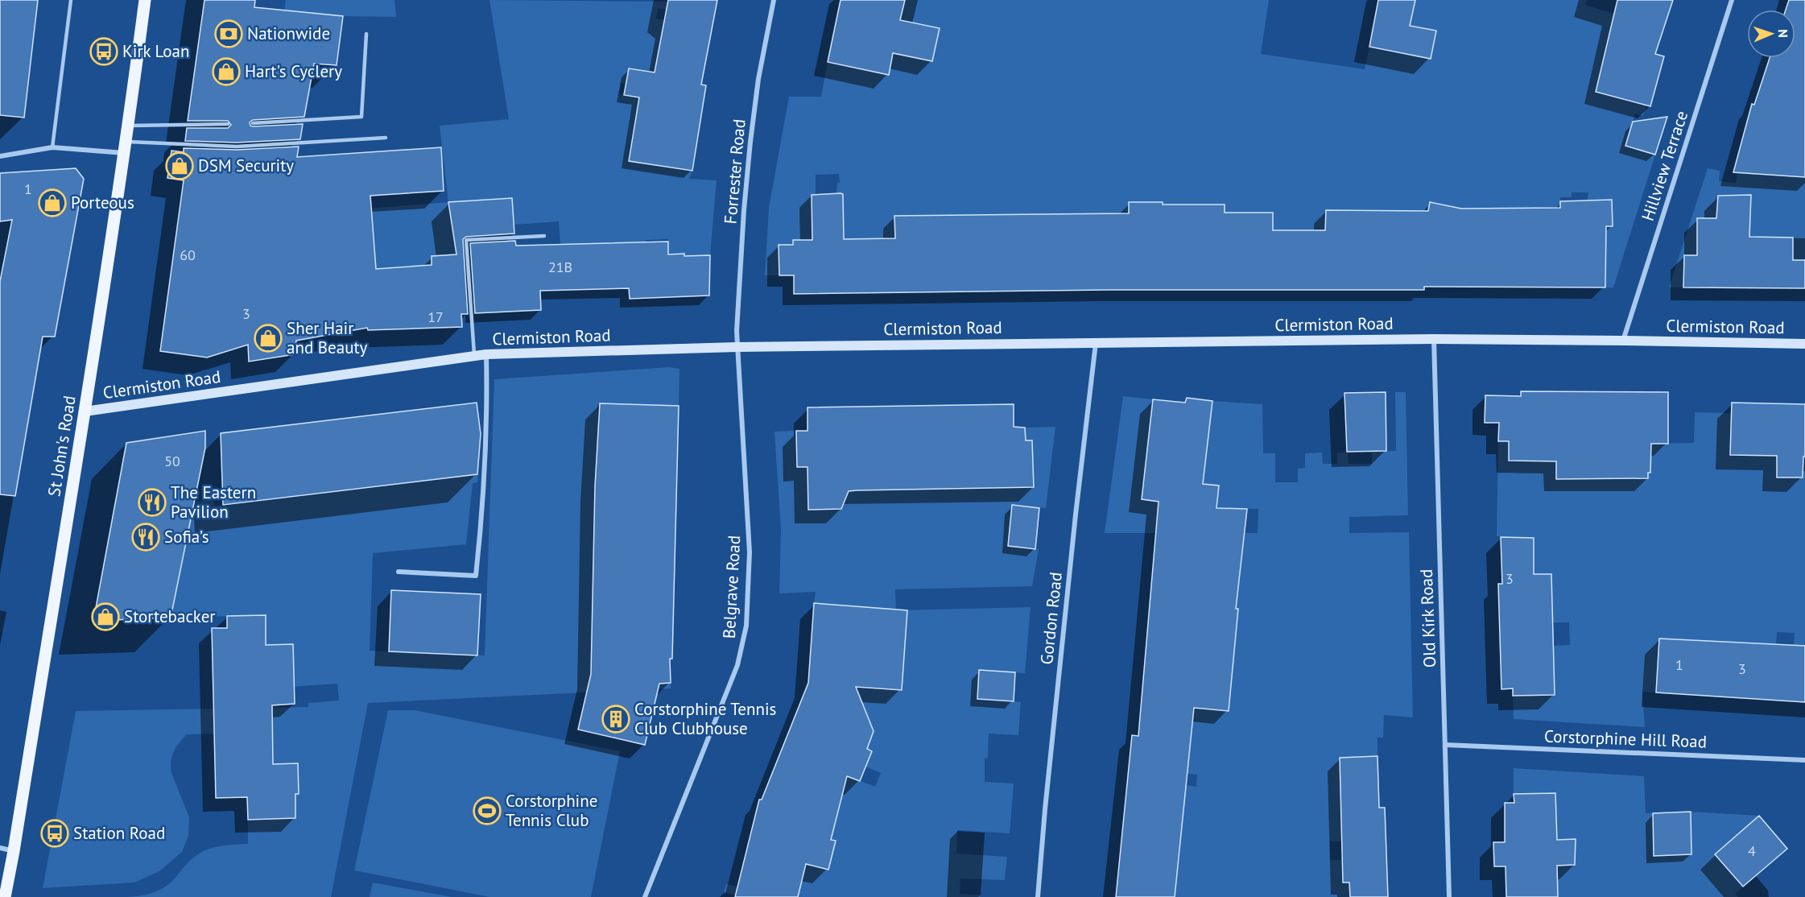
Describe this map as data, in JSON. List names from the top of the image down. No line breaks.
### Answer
{"streets":{"main road":["St John's Road"],"street":["Hillview Terrace","Forrester Road","Clermiston Road","Belgrave Road","Gordon Road","Old Kirk Road","Corstorphine Hill Road"]},"crossings":[["Hillview Terrace","Clermiston Road"],["Forrester Road","Clermiston Road"],["Forrester Road","Belgrave Road"],["Clermiston Road","St John's Road"],["Clermiston Road","Belgrave Road"],["Clermiston Road","Gordon Road"],["Clermiston Road","Old Kirk Road"],["Old Kirk Road","Corstorphine Hill Road"]],"places":{"bank":["Nationwide"],"bus stop":["Kirk Loan","Station Road"],"shop":["Hart's Cyclery","DSM Security","Porteous","Sher Hair and Beauty","Stortebacker"],"restaurant":["The Eastern Pavilion","Sofia’s"],"building":["Corstorphine Tennis Club Clubhouse"],"sports":["Corstorphine Tennis Club"]},"house_numbers":["1","60","21B","3","17","50","3","1","3","4"],"north":"right"}
